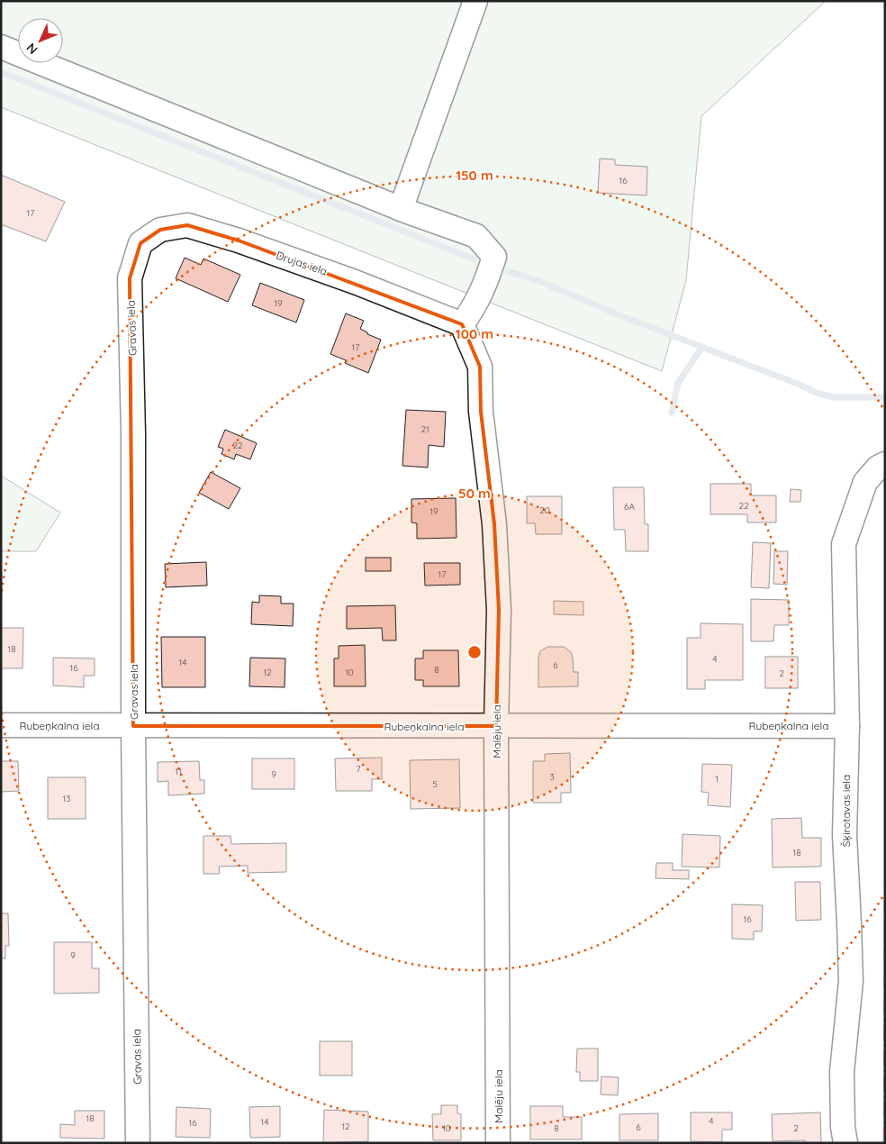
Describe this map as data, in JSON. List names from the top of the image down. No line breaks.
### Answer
{"streets":{"street":["Drujas iela","Gravas iela","Rubeņkalna iela","Malēju iela","Šķirotavas iela"]},"crossings":[["Drujas iela","Gravas iela"],["Drujas iela","Malēju iela"],["Gravas iela","Rubeņkalna iela"],["Rubeņkalna iela","Malēju iela"],["Rubeņkalna iela","Šķirotavas iela"]],"house_numbers":["16","17","19","17","21","22","22","6A","20","19","17","18","4","14","6","16","8","12","10","2","7","11","9","3","1","5","13","18","16","9","18","4","14","16","12","6","10","8","2"],"north":"bottom left","rings":["150 m","100 m","50 m"]}
